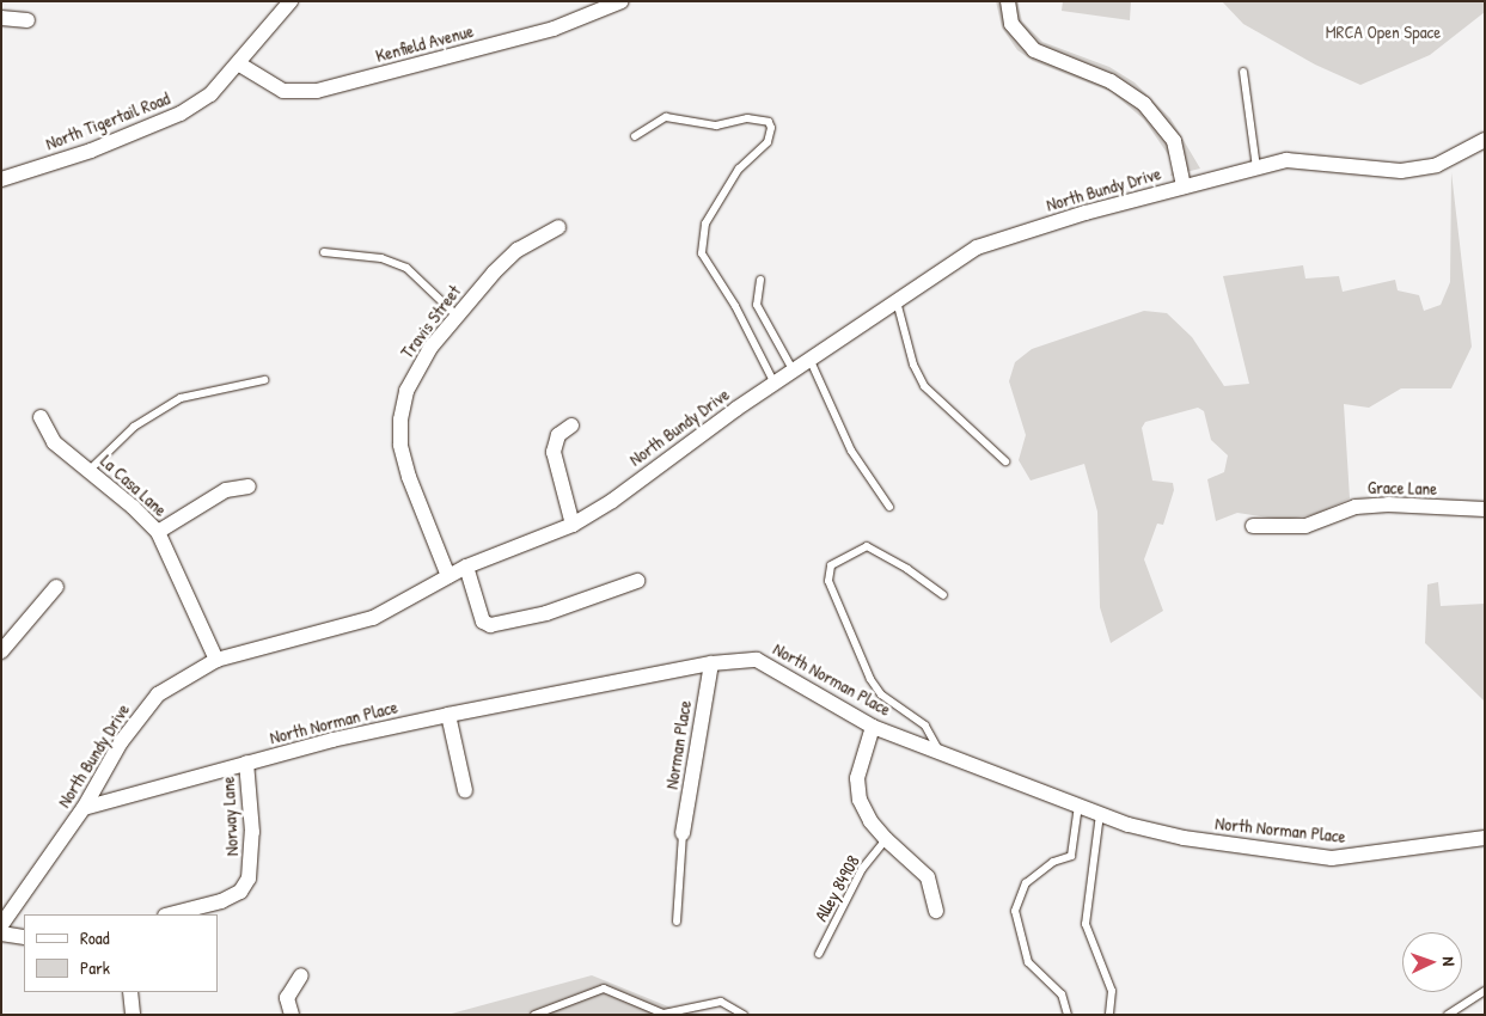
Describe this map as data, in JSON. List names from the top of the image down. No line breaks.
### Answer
{"streets":{"street":["Kenfield Avenue","North Tigertail Road","North Bundy Drive","Travis Street","La Casa Lane","Grace Lane","North Norman Place","Norman Place","Norway Lane"],"lane":["Alley 84908"]},"crossings":[["Kenfield Avenue","North Tigertail Road"],["North Bundy Drive","Travis Street"],["North Bundy Drive","La Casa Lane"],["North Bundy Drive","North Norman Place"],["North Norman Place","Norman Place"],["North Norman Place","Norway Lane"]],"parks":["MRCA Open Space"],"legend":["Road","Park"],"north":"right"}
